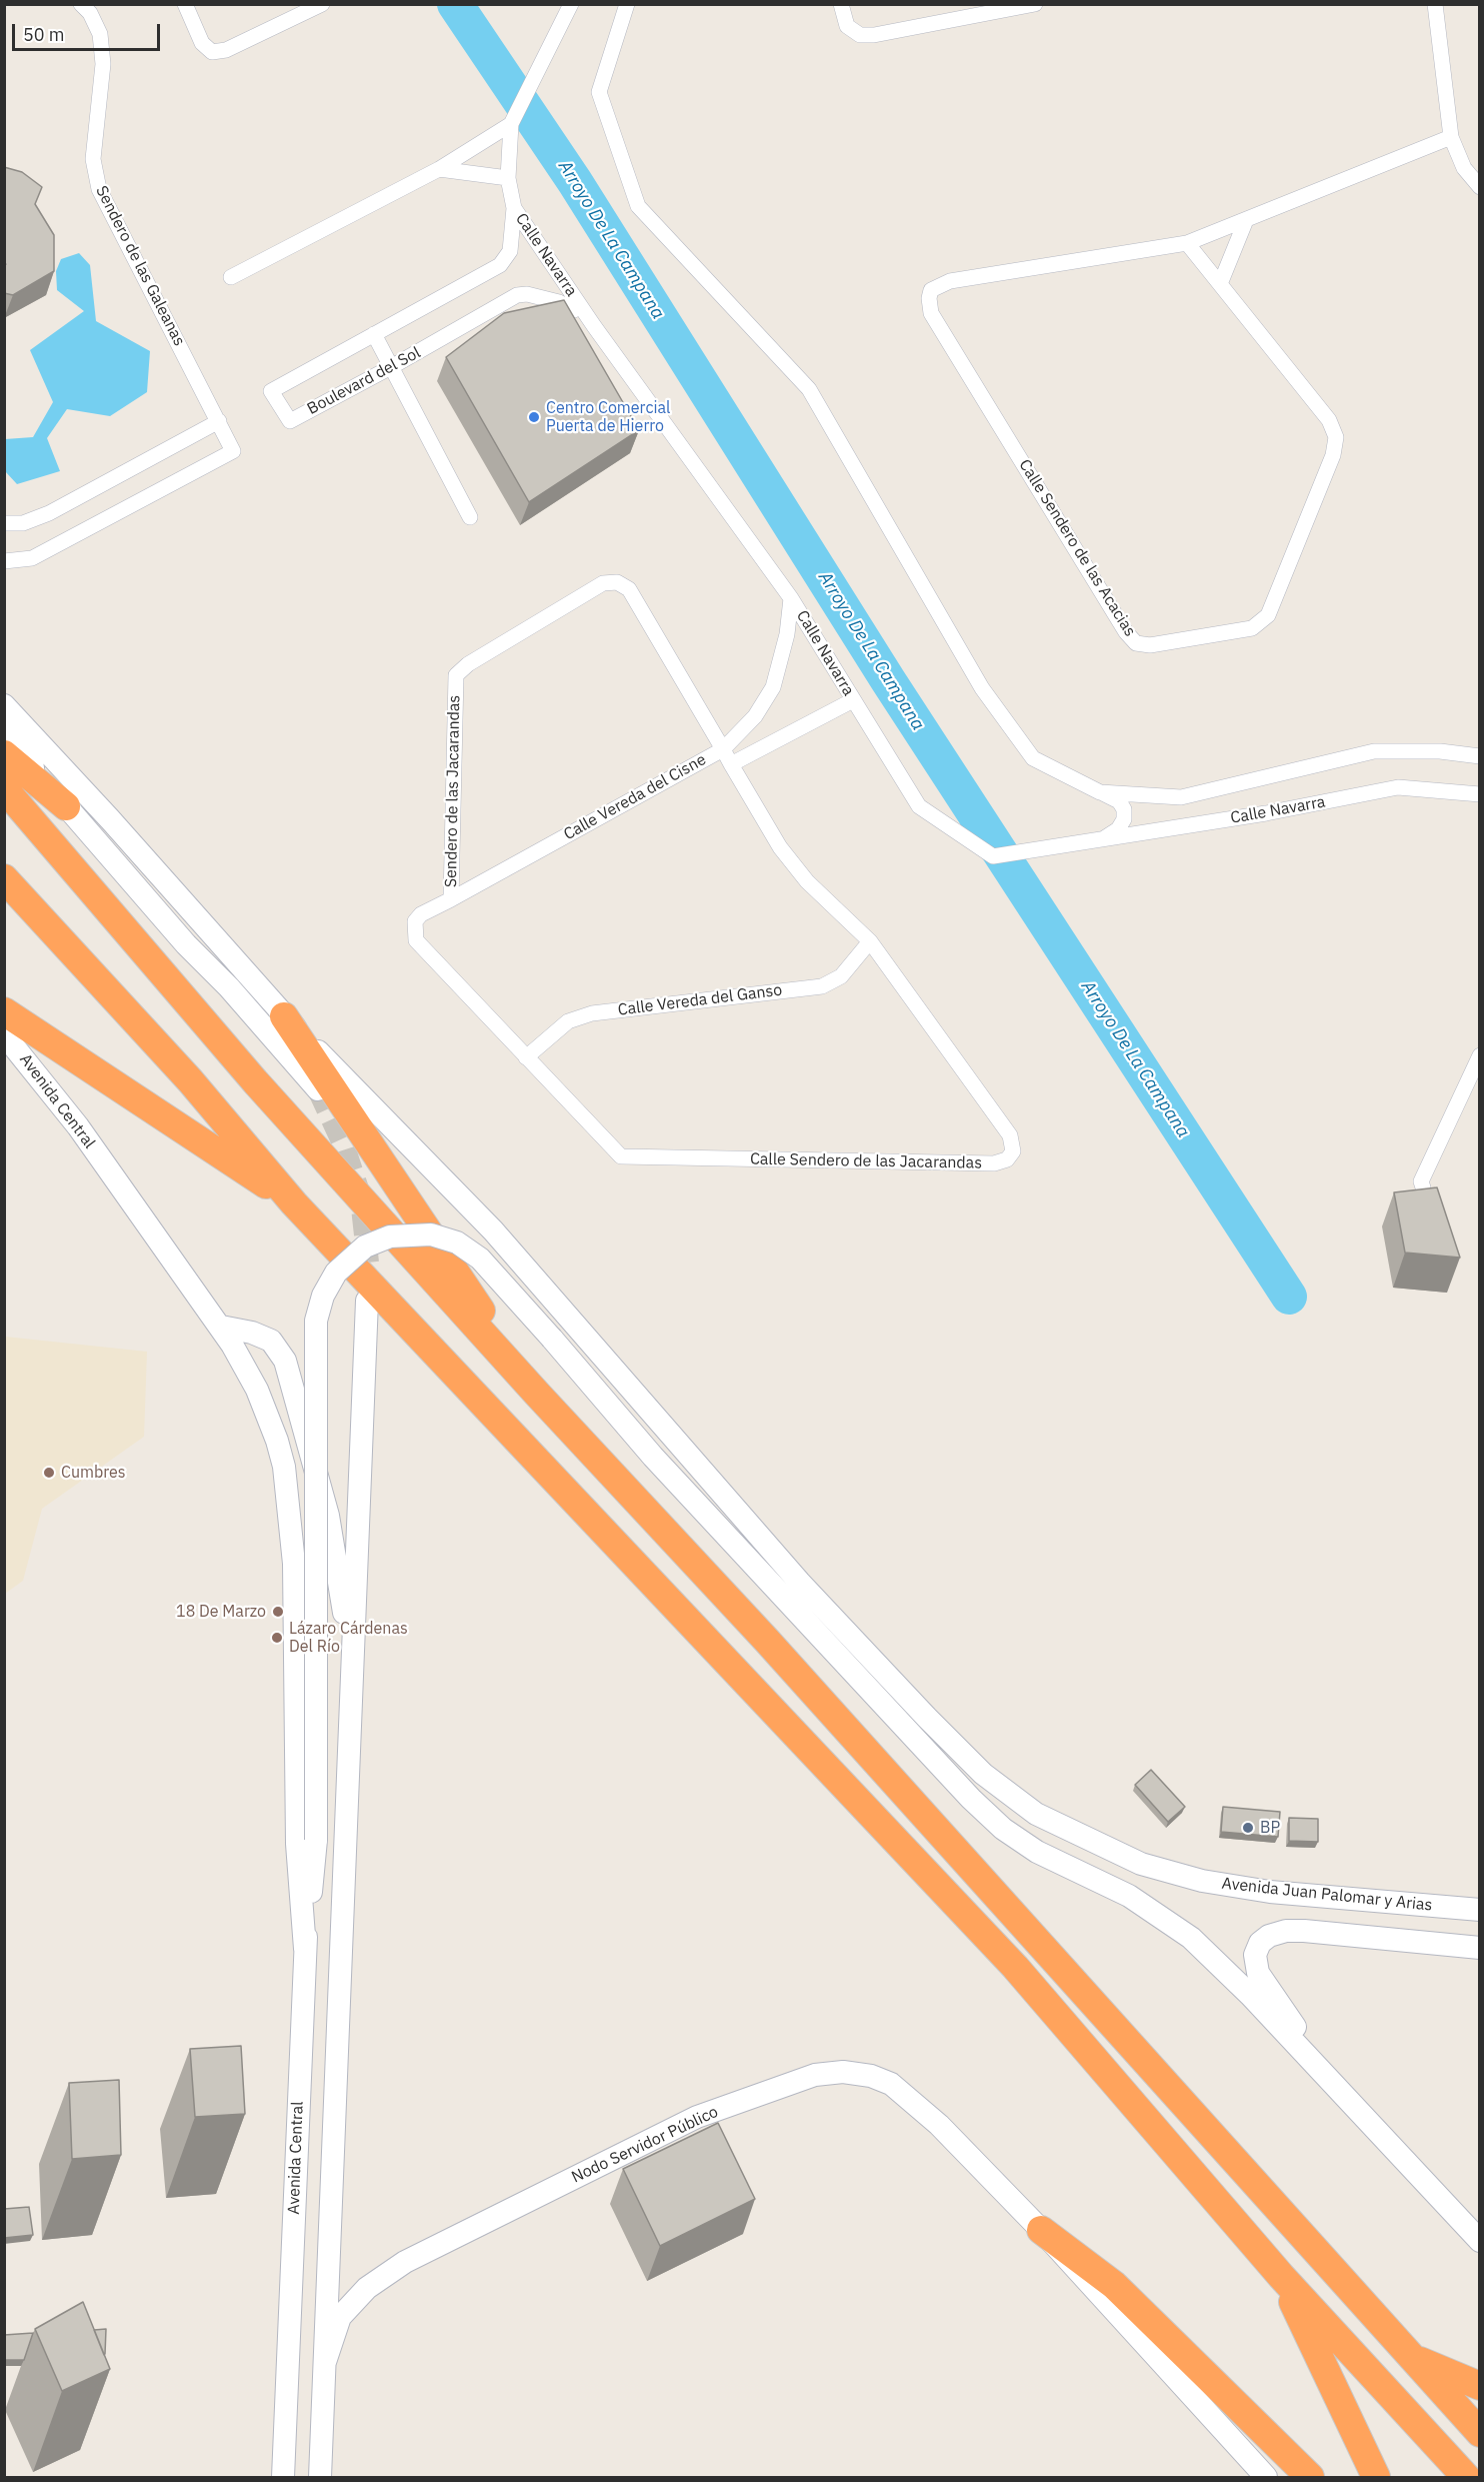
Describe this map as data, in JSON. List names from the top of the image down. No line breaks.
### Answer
{"streets":{"main road":["Avenida Central","Avenida Juan Palomar y Arias","Nodo Servidor Público"],"street":["Calle Navarra","Sendero de las Galeanas","Boulevard del Sol","Calle Sendero de las Acacias","Sendero de las Jacarandas","Calle Vereda del Cisne","Calle Vereda del Ganso","Calle Sendero de las Jacarandas"]},"crossings":[["Calle Navarra","Boulevard del Sol"],["Calle Navarra","Calle Vereda del Cisne"],["Sendero de las Jacarandas","Calle Vereda del Cisne"],["Sendero de las Jacarandas","Calle Sendero de las Jacarandas"],["Calle Vereda del Cisne","Calle Sendero de las Jacarandas"],["Calle Vereda del Ganso","Calle Sendero de las Jacarandas"]],"water":["Arroyo De La Campana"],"places":["Centro Comercial Puerta de Hierro","Cumbres","18 De Marzo","Lázaro Cárdenas Del Río","BP"],"scale_bar":"50 m"}
